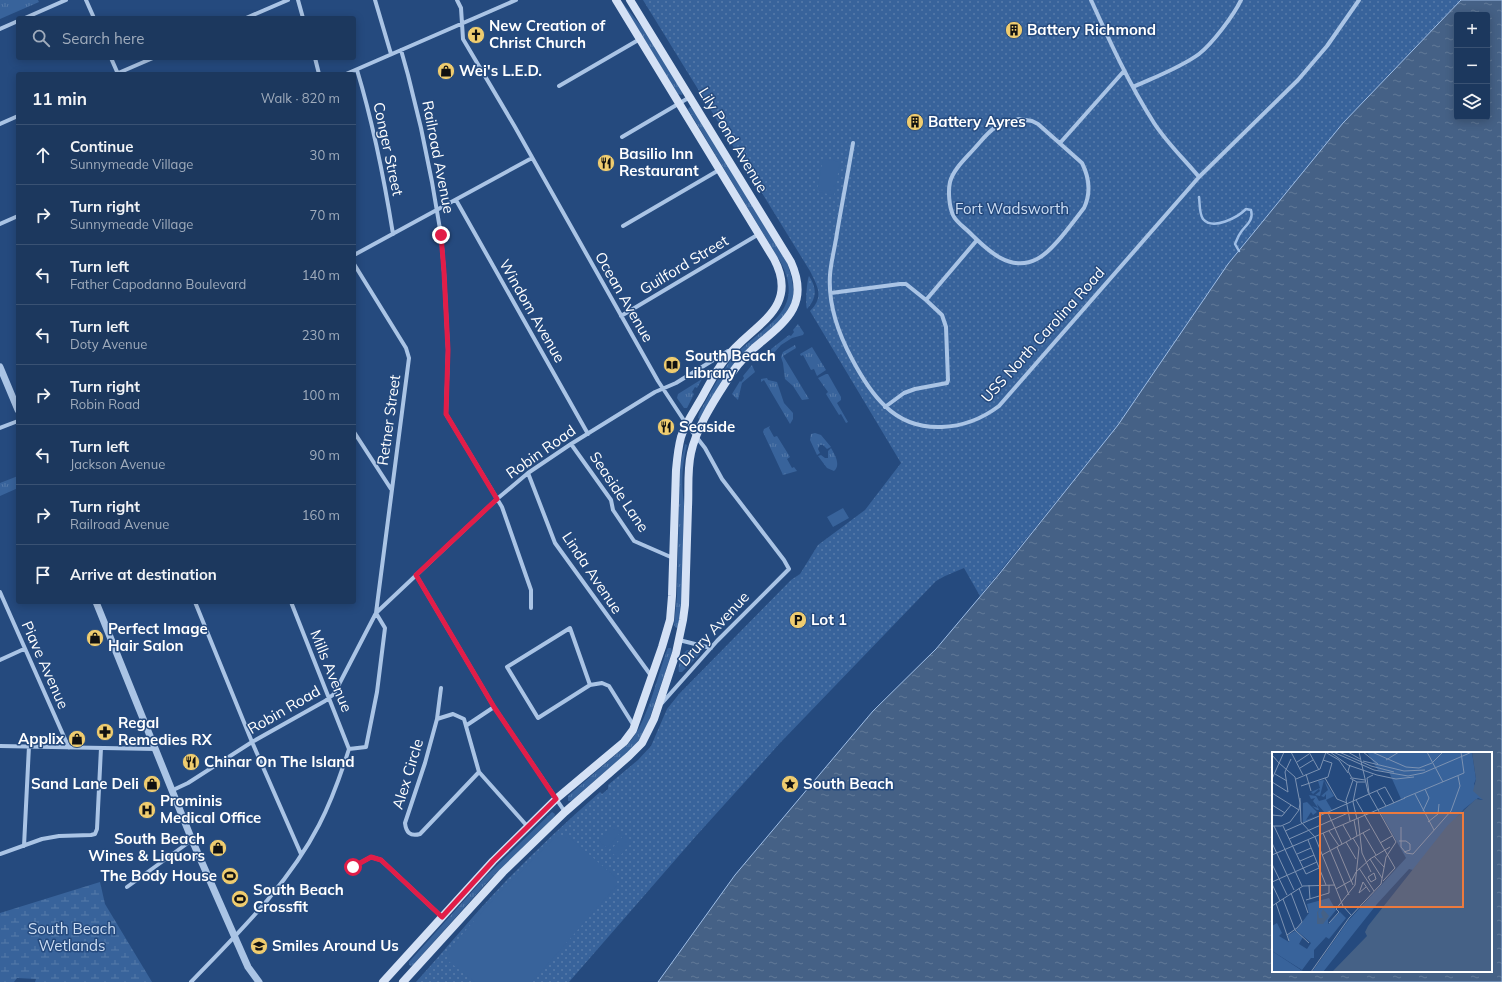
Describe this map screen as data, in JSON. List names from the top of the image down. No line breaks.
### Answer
{"streets":{"main road":["Lily Pond Avenue"],"street":["Conger Street","Railroad Avenue","Guilford Street","Ocean Avenue","Windom Avenue","USS North Carolina Road","Retner Street","Robin Road","Seaside Lane","Linda Avenue","Drury Avenue","Piave Avenue","Mills Avenue","Alex Circle"]},"crossings":[["Lily Pond Avenue","Guilford Street"],["Lily Pond Avenue","Ocean Avenue"],["Lily Pond Avenue","Robin Road"],["Railroad Avenue","Robin Road"],["Guilford Street","Ocean Avenue"],["Ocean Avenue","Robin Road"],["Ocean Avenue","Drury Avenue"],["Windom Avenue","Robin Road"],["Retner Street","Robin Road"],["Robin Road","Seaside Lane"],["Robin Road","Linda Avenue"],["Robin Road","Mills Avenue"]],"parks":["Fort Wadsworth","South Beach Wetlands"],"places":{"building":["Battery Richmond","Battery Ayres"],"church":["New Creation of Christ Church"],"shop":["Wei's L.E.D.","Perfect Image Hair Salon","Applix","Sand Lane Deli","South Beach Wines & Liquors"],"restaurant":["Basilio Inn Restaurant","Seaside","Chinar On The Island"],"library":["South Beach Library"],"parking":["Lot 1"],"pharmacy":["Regal Remedies RX"],"place":["South Beach"],"hospital":["Prominis Medical Office"],"sports":["The Body House","South Beach Crossfit"],"school or university":["Smiles Around Us"]},"page":{"map_buttons":["+","−"],"search":"Search here","heading":["11 min","Walk · 820 m"],"list":[["Continue","Sunnymeade Village","30 m"],["Turn right","Sunnymeade Village","70 m"],["Turn left","Father Capodanno Boulevard","140 m"],["Turn left","Doty Avenue","230 m"],["Turn right","Robin Road","100 m"],["Turn left","Jackson Avenue","90 m"],["Turn right","Railroad Avenue","160 m"],"Arrive at destination"]}}
